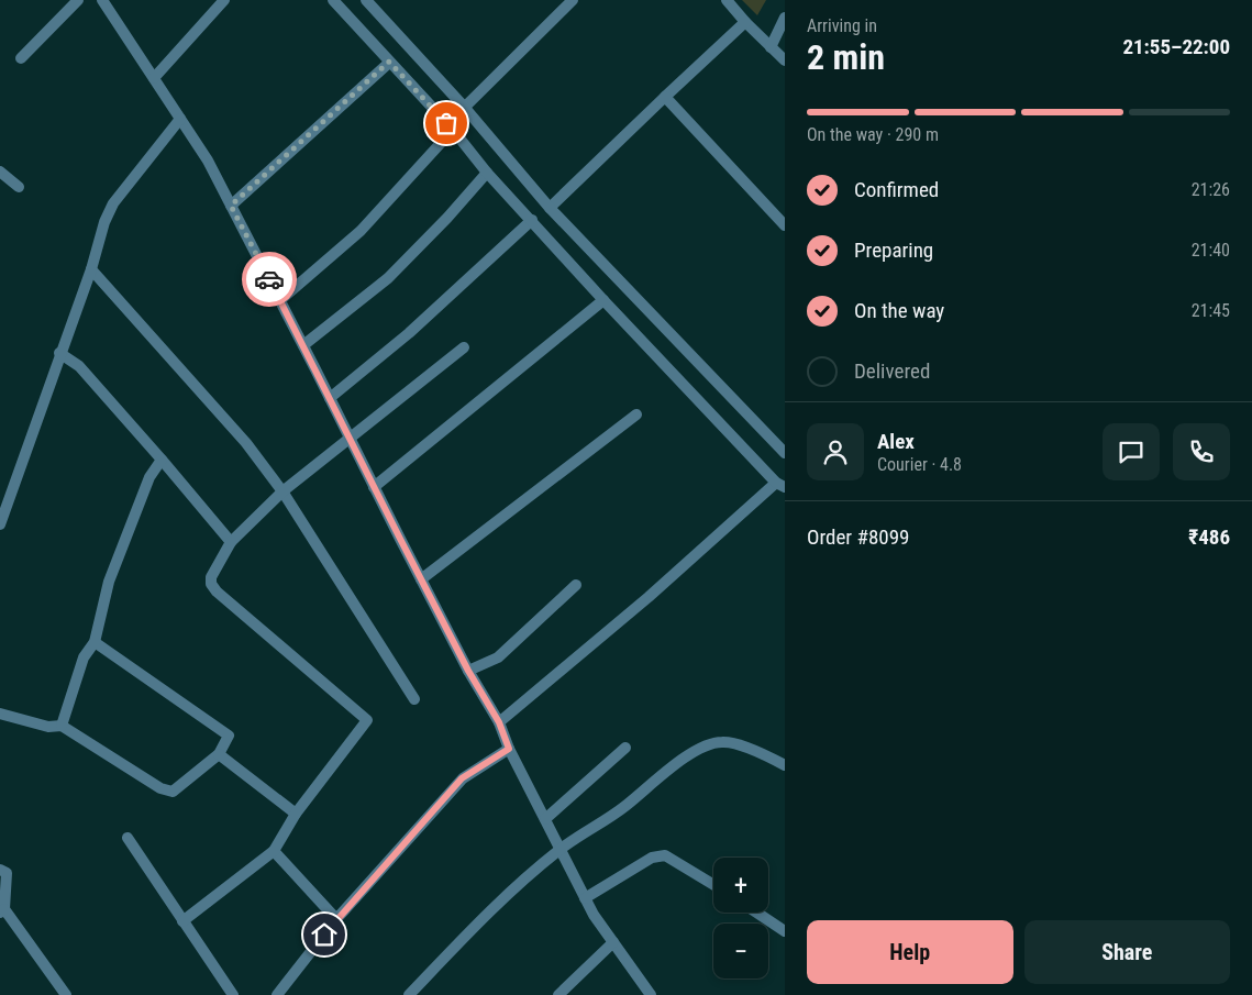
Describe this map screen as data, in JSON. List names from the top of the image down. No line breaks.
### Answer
{"page":{"heading":["2 min","Arriving in","21:55–22:00"],"panel":["Alex","Courier · 4.8","Order #8099","₹486"],"bar":"On the way · 290 m","list":[["Confirmed","21:26"],["Preparing","21:40"],["On the way","21:45"],"Delivered"],"map_buttons":["+","−"],"buttons":["Help","Share"]}}
